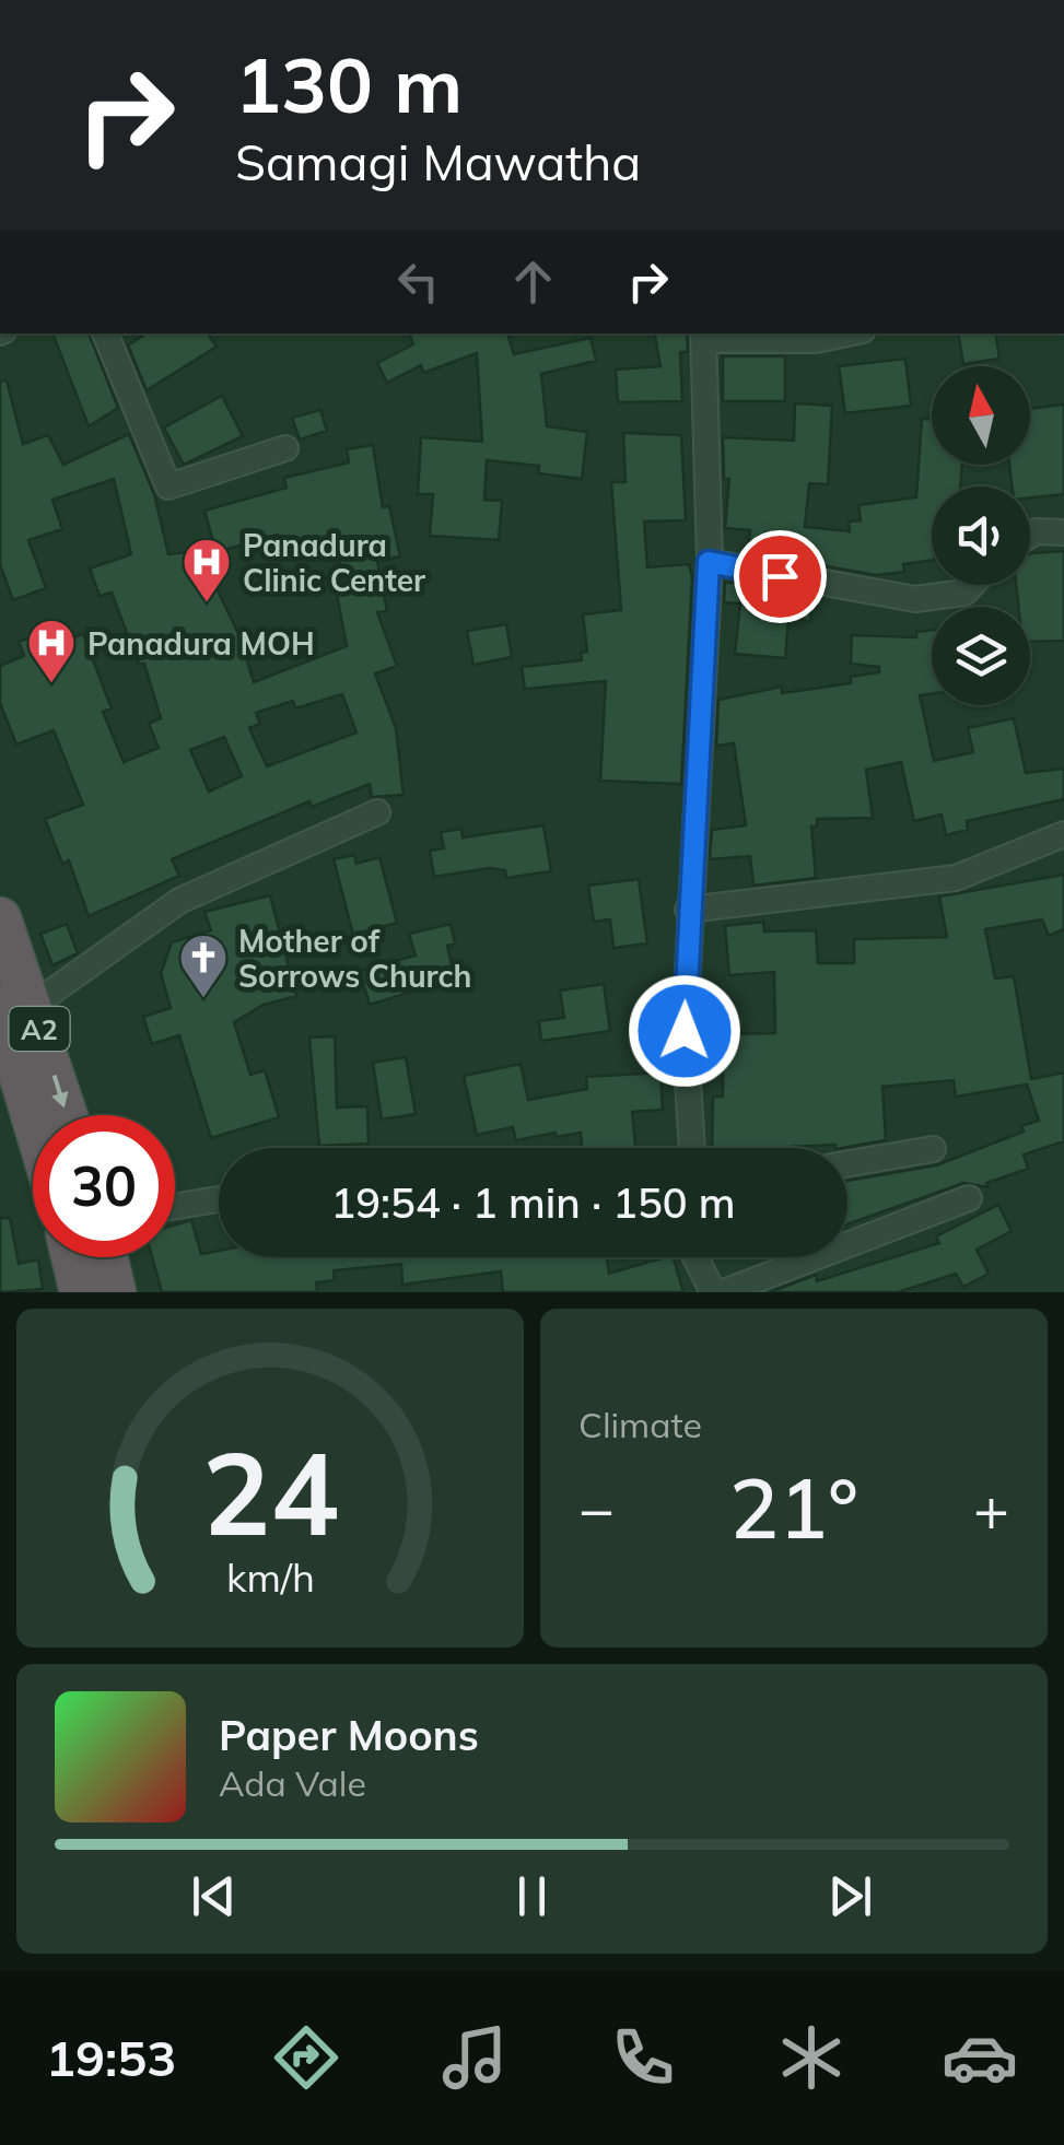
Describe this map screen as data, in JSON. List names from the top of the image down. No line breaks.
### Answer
{"streets":{"highway":["A2"]},"places":{"hospital":["Panadura Clinic Center","Panadura MOH"],"church":["Mother of Sorrows Church"]},"north":"top","page":{"turn":["130 m","Samagi Mawatha"],"limit":"30","trip":"19:54 · 1 min · 150 m","tile":"Climate","heat":["−","21°","+"],"song":["Paper Moons","Ada Vale"],"tabs":"19:53","gauge":["24","km/h"]}}
